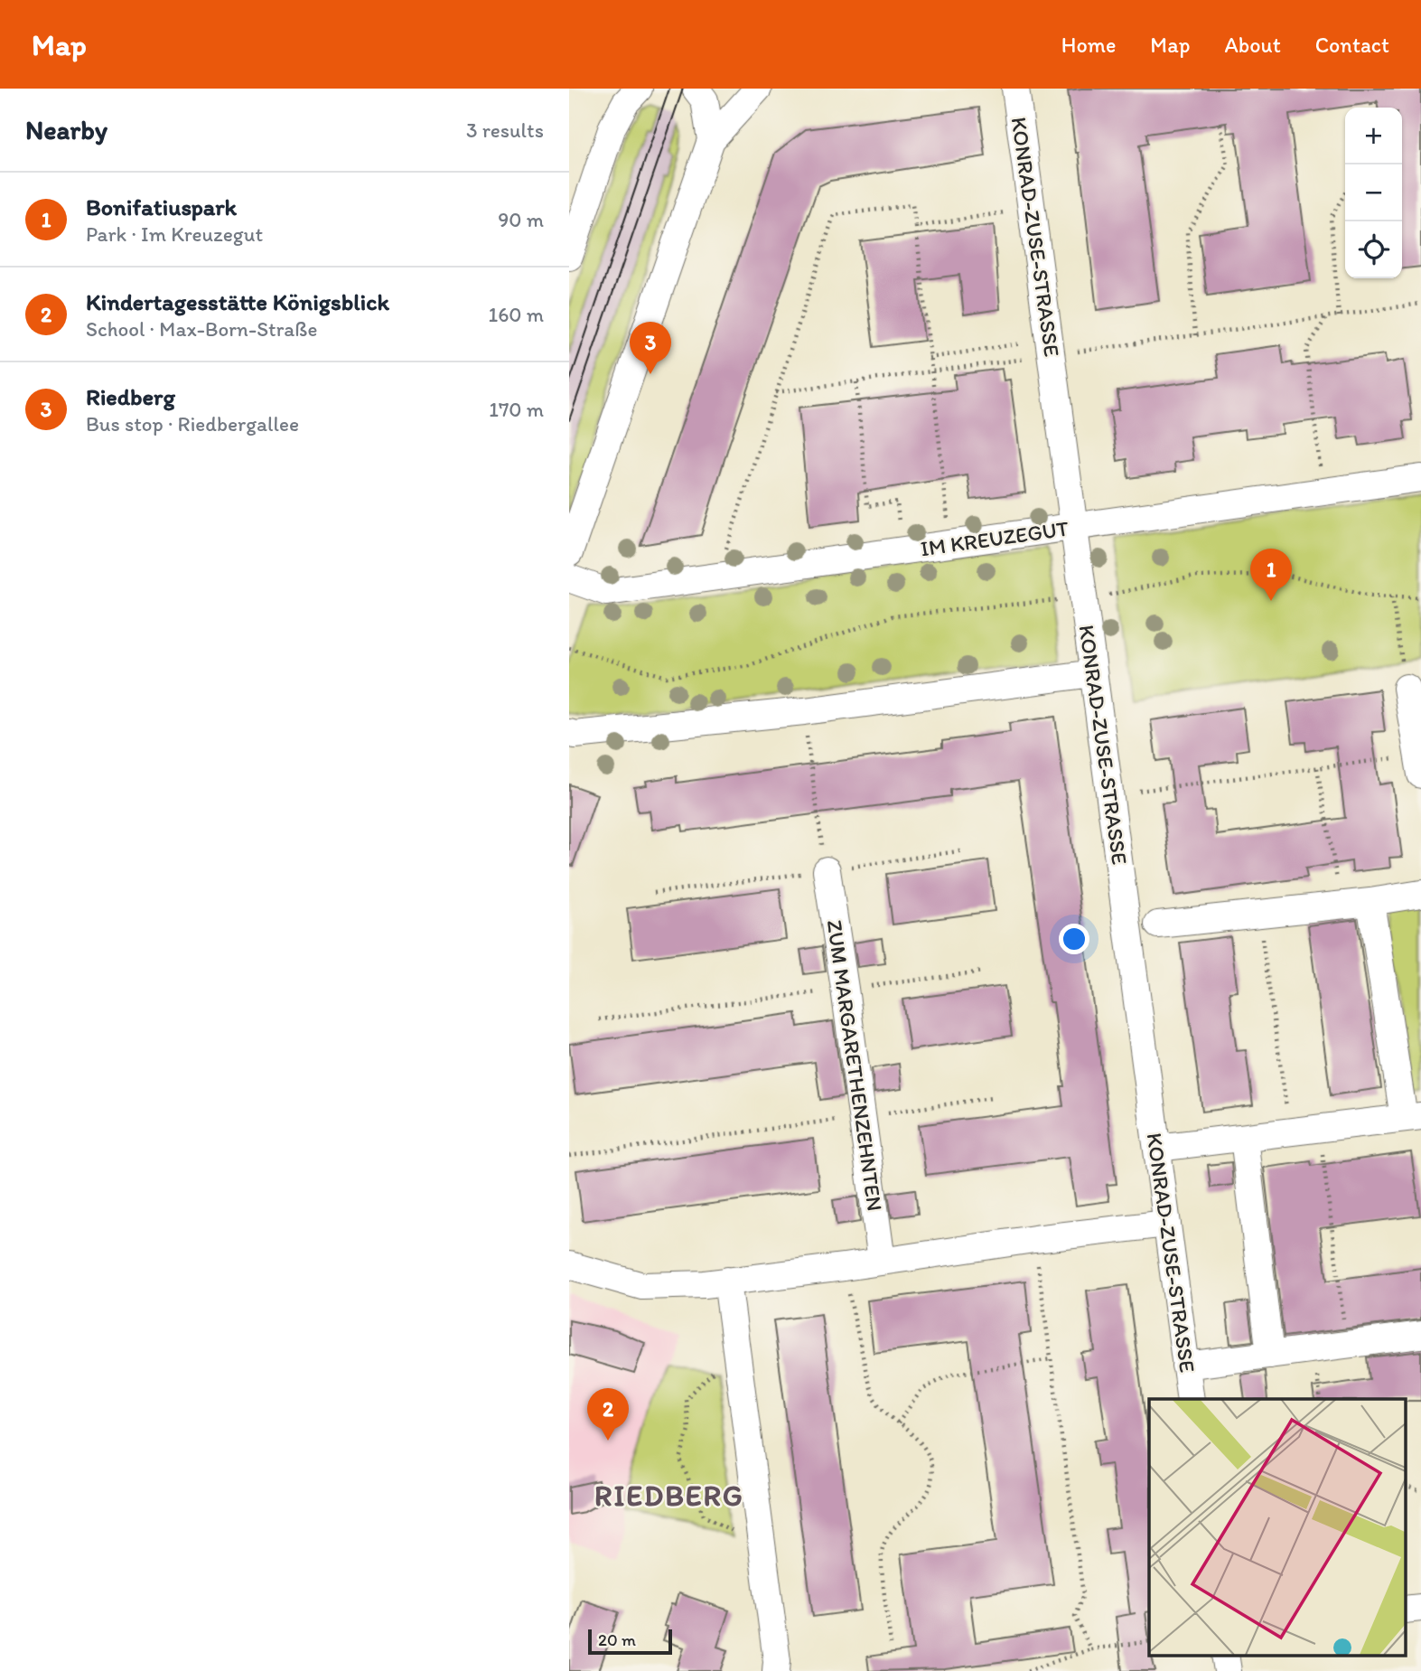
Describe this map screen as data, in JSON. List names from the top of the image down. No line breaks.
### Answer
{"streets":{"street":["KONRAD-ZUSE-STRASSE","IM KREUZEGUT","ZUM MARGARETHENZEHNTEN"]},"crossings":[["KONRAD-ZUSE-STRASSE","IM KREUZEGUT"]],"districts":["RIEDBERG"],"scale_bar":"20 m","page":{"header":"Map","nav":["Home","Map","About","Contact"],"heading":["Nearby","3 results"],"map_buttons":["+","−"],"list":[{"mark":"1","name":"Bonifatiuspark","note":"Park · Im Kreuzegut","value":"90 m"},{"mark":"2","name":"Kindertagesstätte Königsblick","note":"School · Max-Born-Straße","value":"160 m"},{"mark":"3","name":"Riedberg","note":"Bus stop · Riedbergallee","value":"170 m"}],"pins":["3","1","2"],"scale":"20 m"}}
